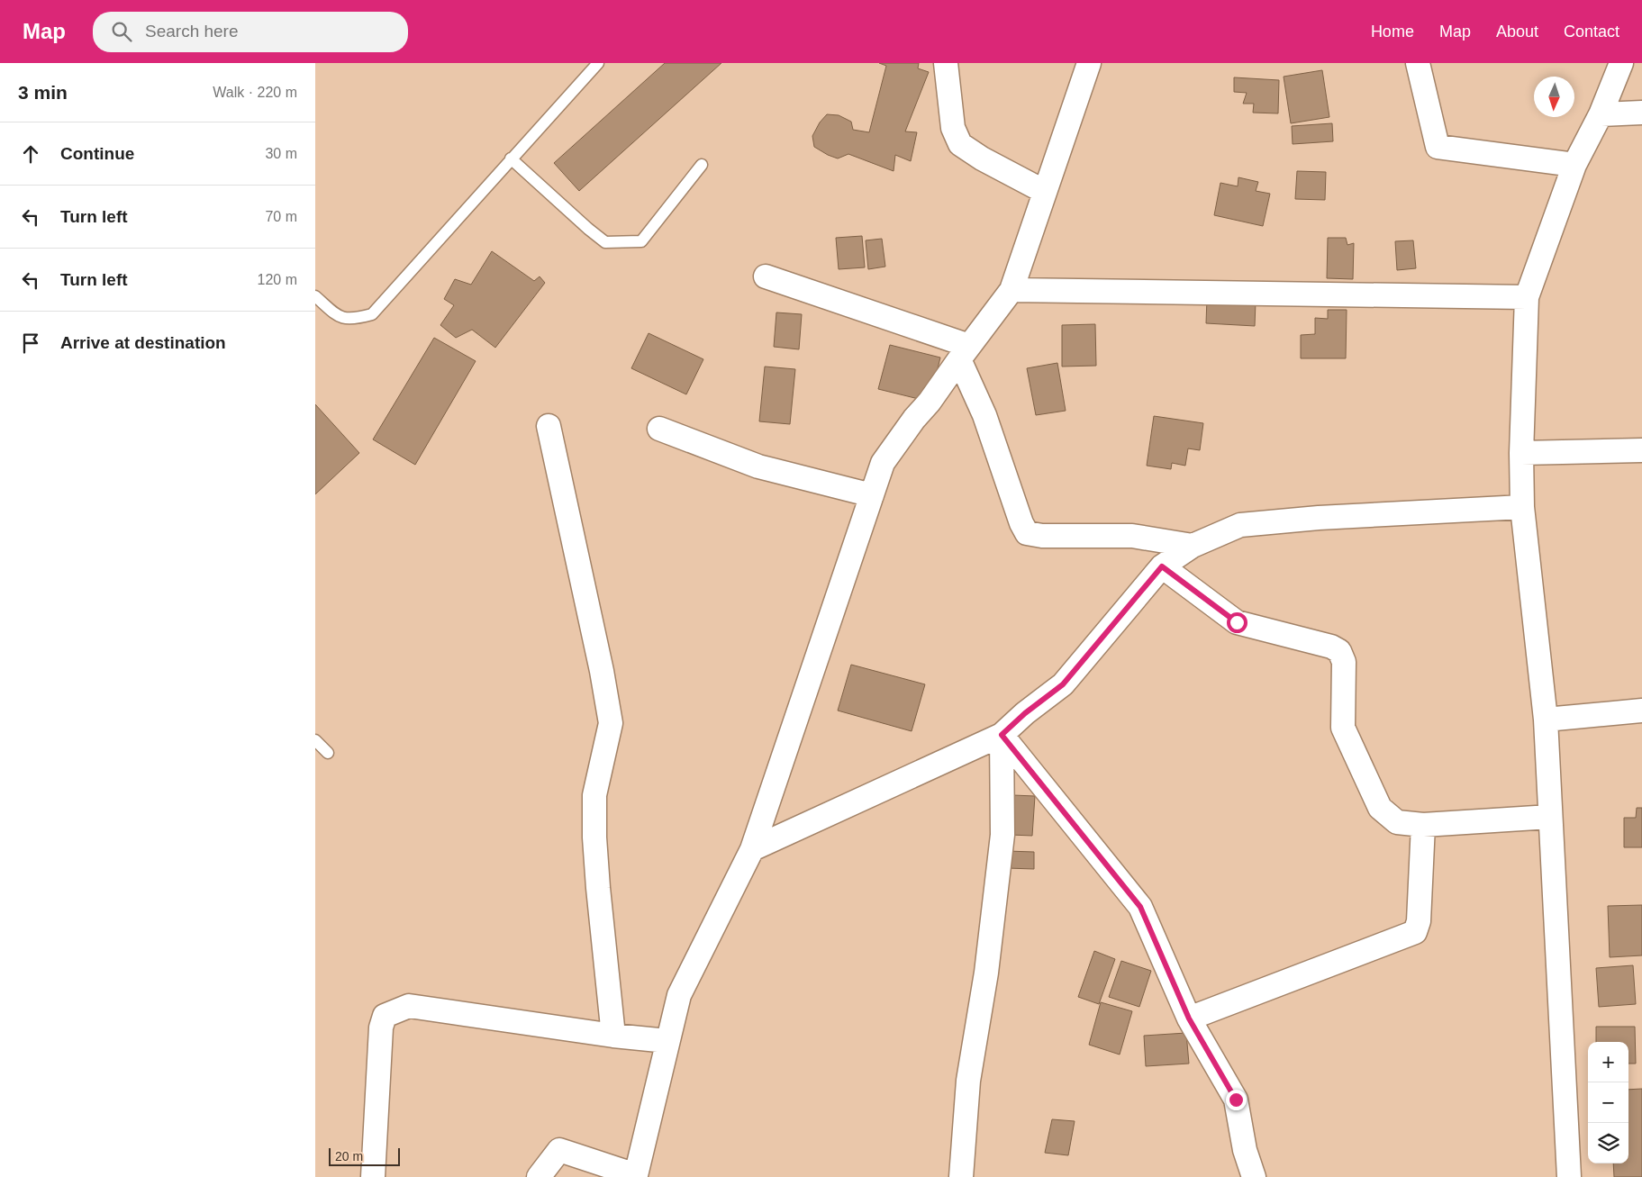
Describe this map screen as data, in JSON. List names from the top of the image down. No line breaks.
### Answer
{"scale_bar":"20 m","north":"bottom","page":{"header":"Map","search":"Search here","nav":["Home","Map","About","Contact"],"heading":["3 min","Walk · 220 m"],"list":[["Continue","30 m"],["Turn left","70 m"],["Turn left","120 m"],"Arrive at destination"],"map_buttons":["+","−"],"scale":"20 m"}}
